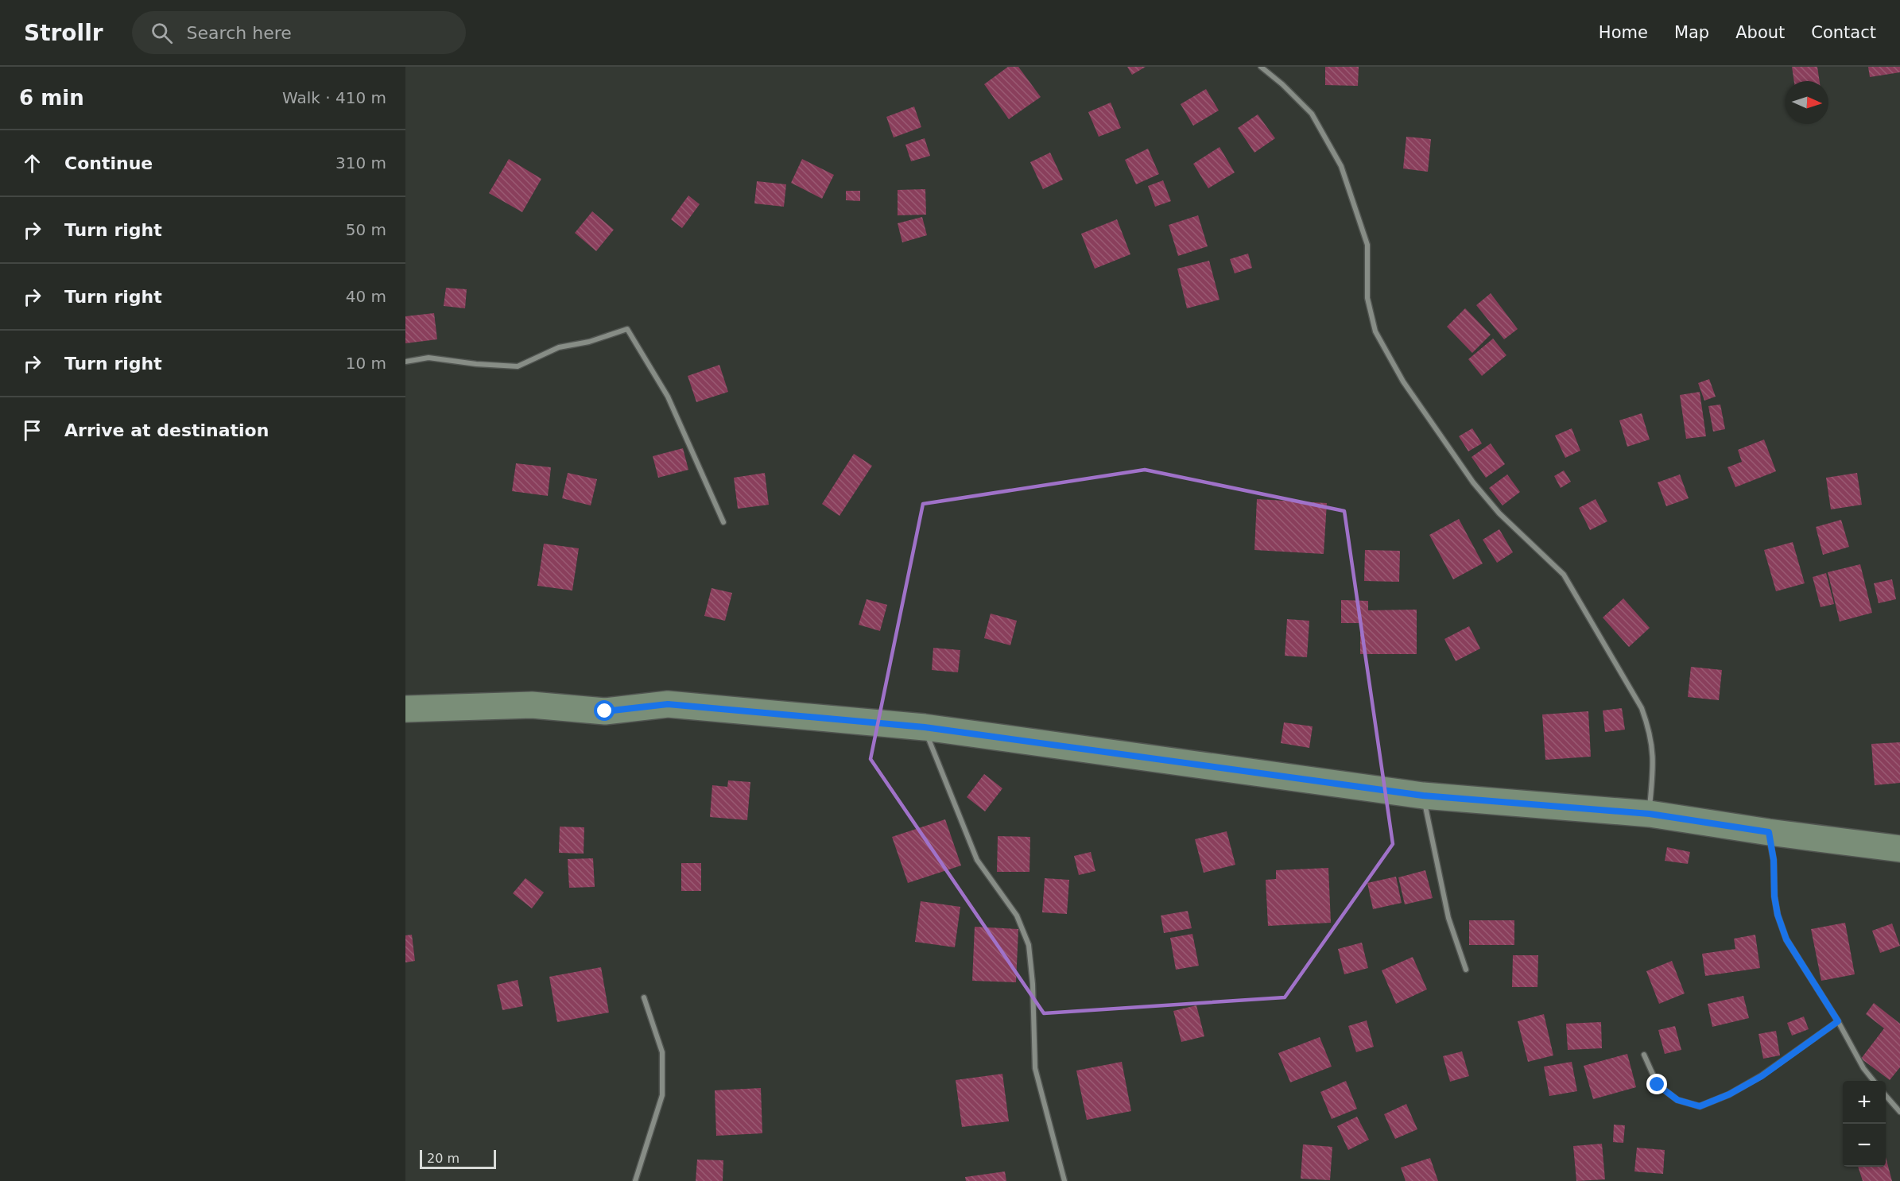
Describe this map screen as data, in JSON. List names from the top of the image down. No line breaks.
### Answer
{"scale_bar":"20 m","north":"right","page":{"header":"Strollr","search":"Search here","nav":["Home","Map","About","Contact"],"heading":["6 min","Walk · 410 m"],"list":[["Continue","310 m"],["Turn right","50 m"],["Turn right","40 m"],["Turn right","10 m"],"Arrive at destination"],"map_buttons":["+","−"],"scale":"20 m"}}
